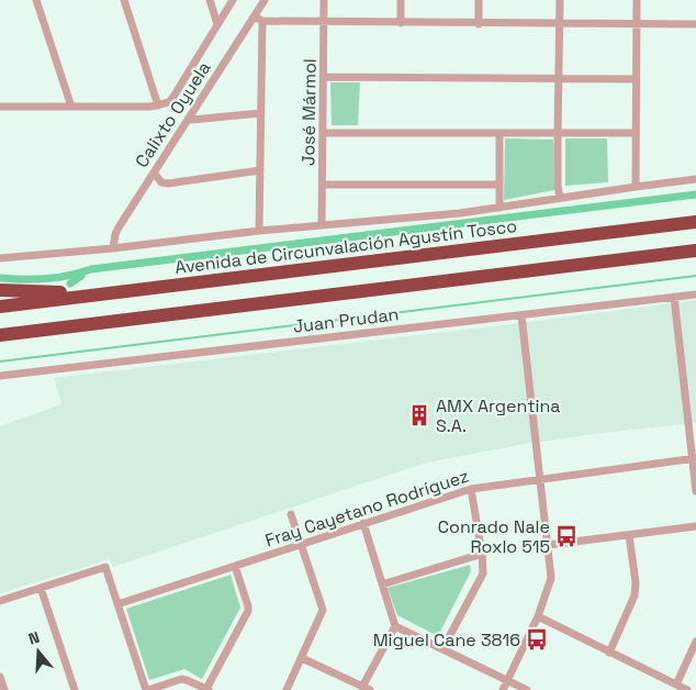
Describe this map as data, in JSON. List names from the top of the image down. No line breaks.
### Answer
{"streets":{"highway":["Avenida de Circunvalación Agustín Tosco"],"street":["José Mármol","Calixto Oyuela","Juan Prudan","Fray Cayetano Rodríguez"]},"crossings":[["José Mármol","Avenida de Circunvalación Agustín Tosco"],["Calixto Oyuela","Avenida de Circunvalación Agustín Tosco"]],"places":{"building":["AMX Argentina S.A."],"bus stop":["Conrado Nale Roxlo 515","Miguel Cane 3816"]},"north":"top"}
